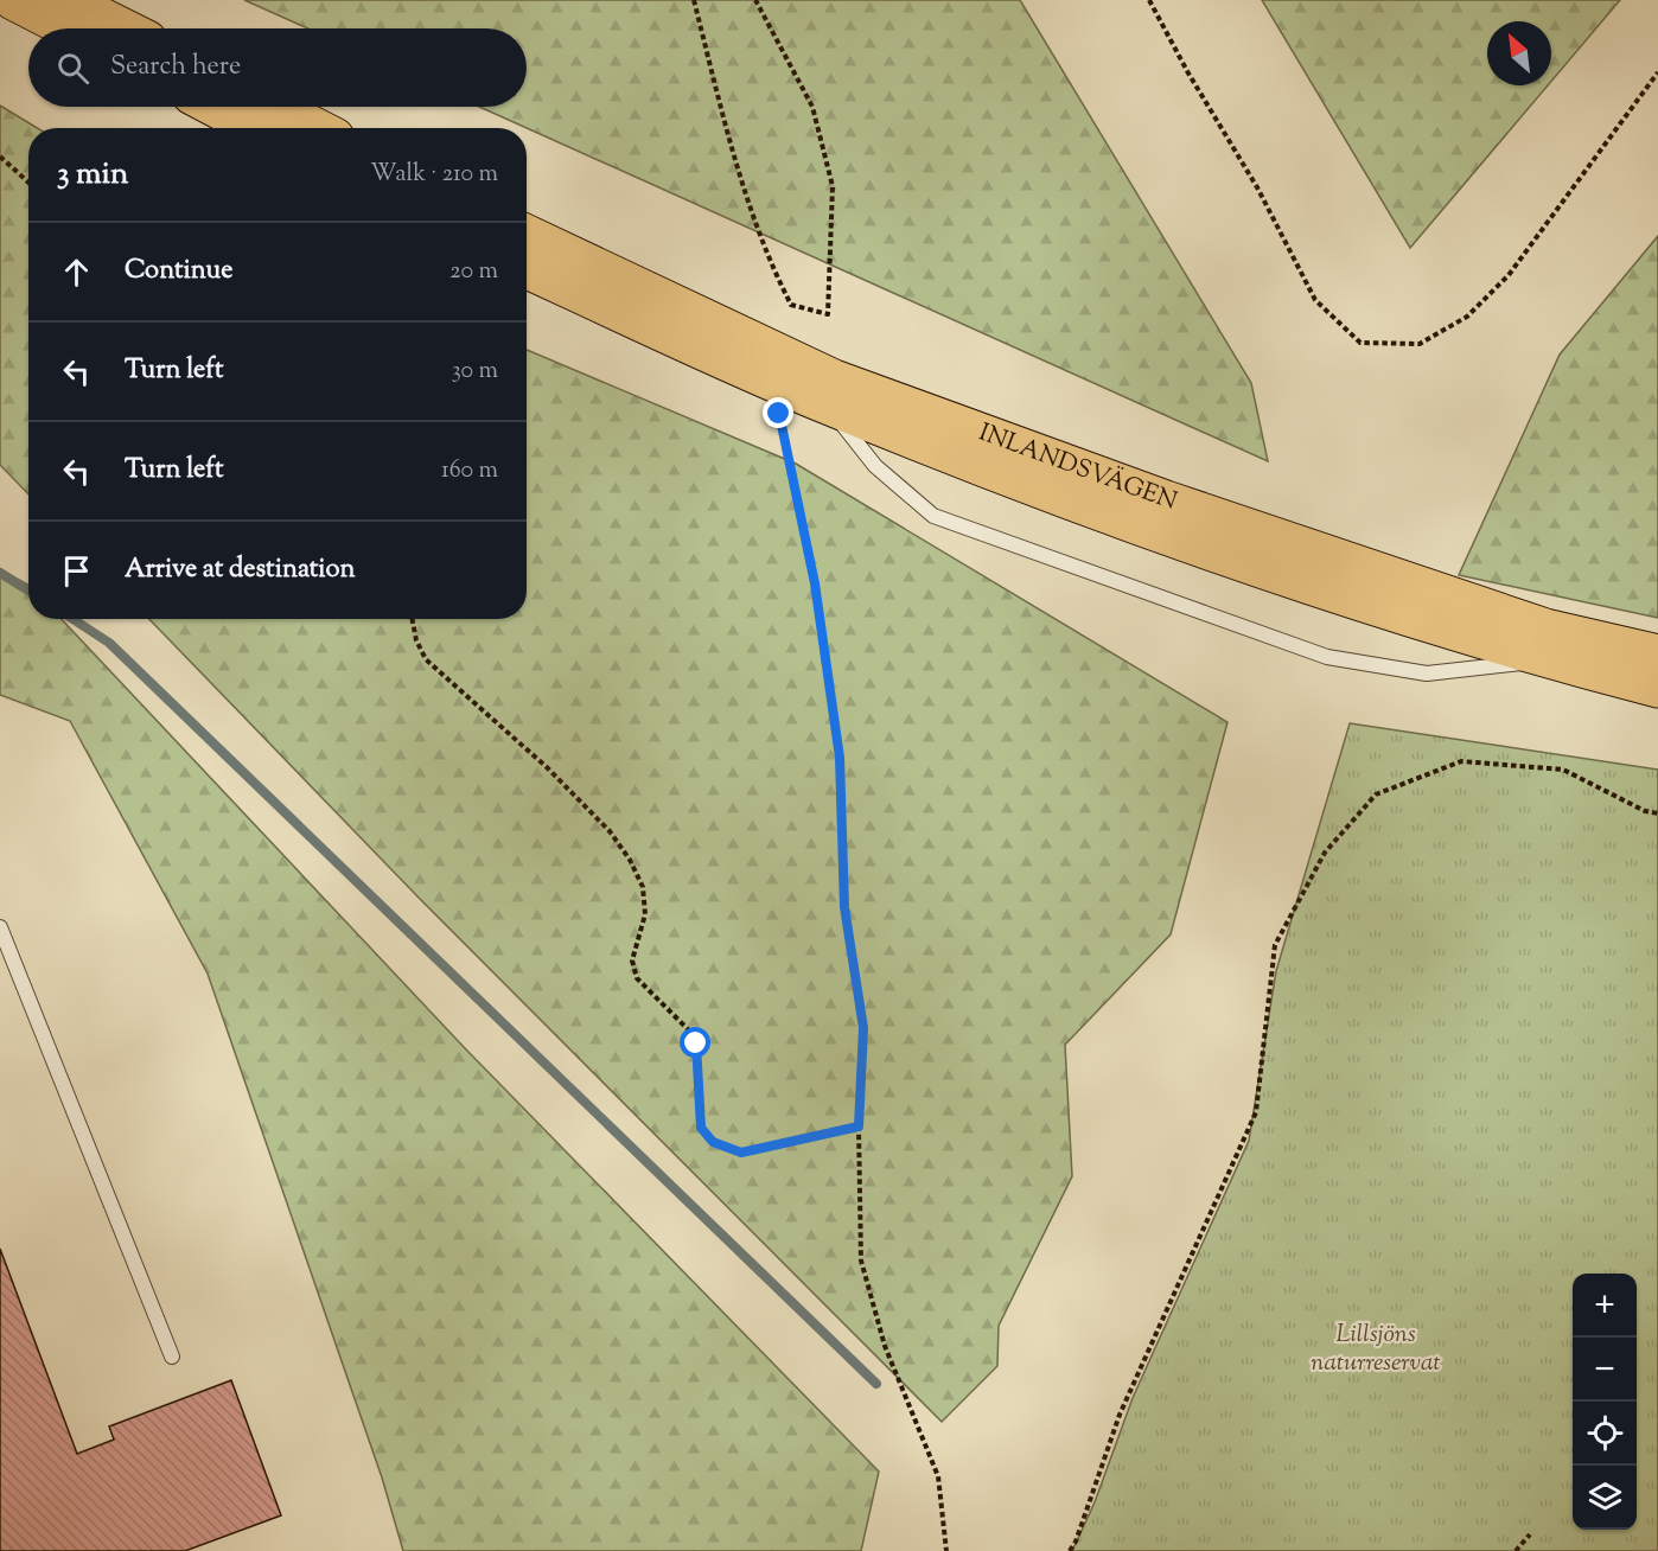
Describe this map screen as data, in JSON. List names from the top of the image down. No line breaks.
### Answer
{"streets":{"highway":["INLANDSVÄGEN"]},"parks":["Lillsjöns naturreservat"],"north":"top left","page":{"search":"Search here","heading":["3 min","Walk · 210 m"],"list":[["Continue","20 m"],["Turn left","30 m"],["Turn left","160 m"],"Arrive at destination"],"map_buttons":["+","−"]}}
